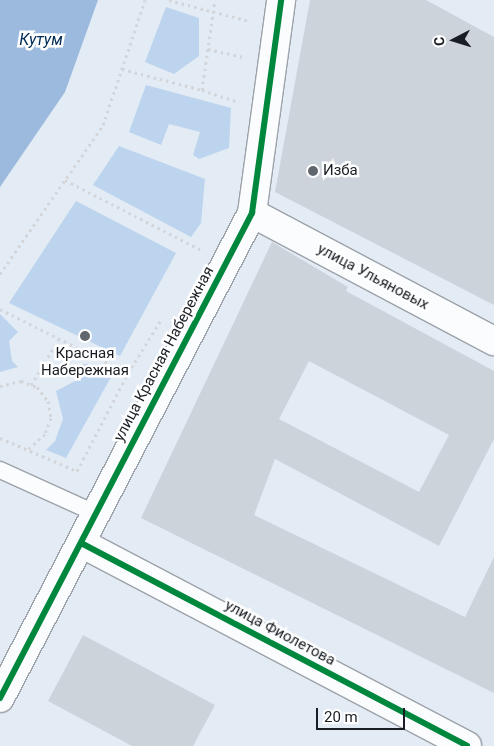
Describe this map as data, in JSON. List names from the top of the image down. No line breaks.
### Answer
{"streets":{"street":["улица Ульяновых","улица Красная Набережная","улица Фиолетова"]},"crossings":[["улица Ульяновых","улица Красная Набережная"],["улица Красная Набережная","улица Фиолетова"]],"water":["Кутум"],"places":["Изба","Красная Набережная"],"scale_bar":"20 m","north":"left"}
